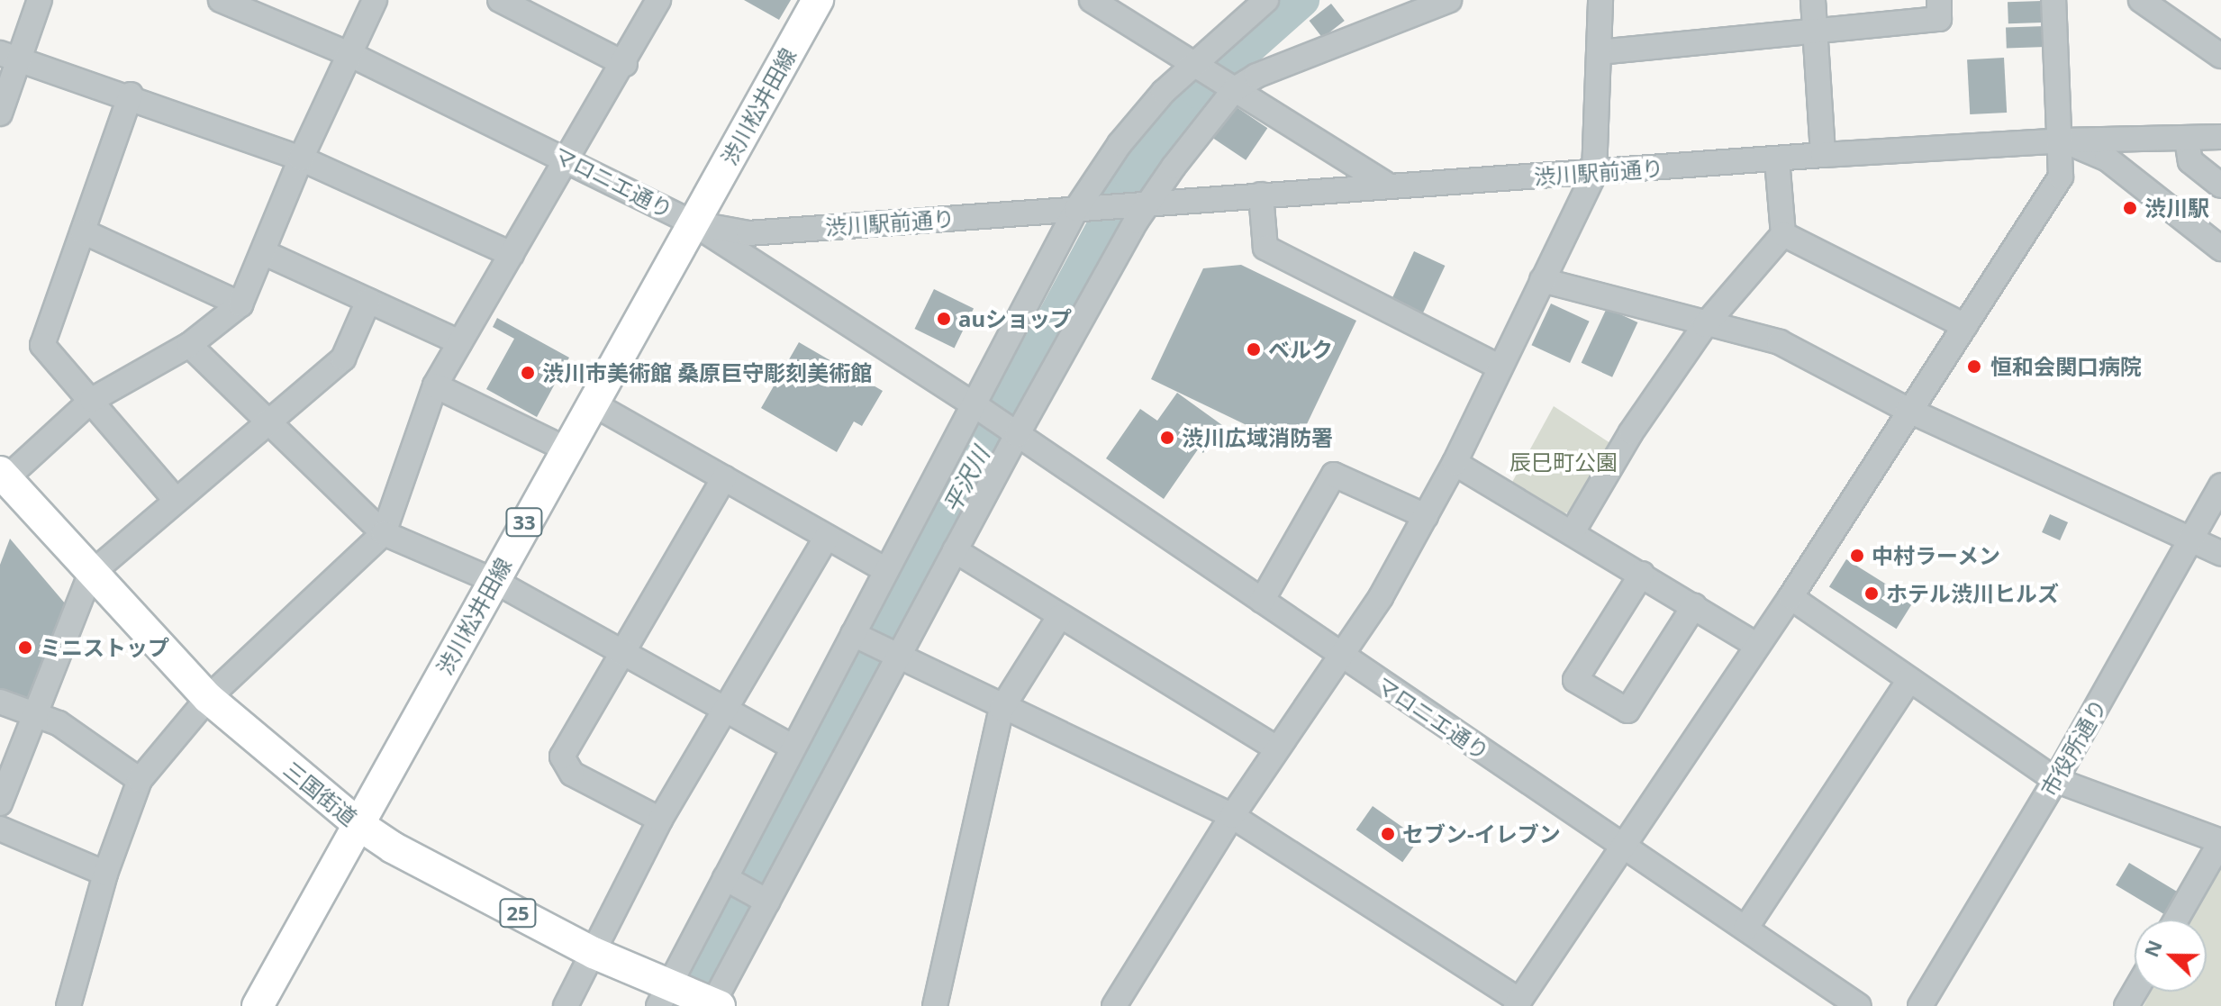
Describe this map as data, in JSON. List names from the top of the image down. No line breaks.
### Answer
{"streets":{"main road":["渋川松井田線","33","三国街道","25"],"street":["渋川駅前通り","マロニエ通り","市役所通り"]},"crossings":[["渋川松井田線","渋川駅前通り"],["渋川松井田線","マロニエ通り"],["渋川松井田線","三国街道"],["渋川駅前通り","マロニエ通り"]],"water":["平沢川"],"parks":["辰巳町公園"],"places":["渋川駅","auショップ","ベルク","恒和会関口病院","渋川市美術館 桑原巨守彫刻美術館","渋川広域消防署","中村ラーメン","ホテル渋川ヒルズ","ミニストップ","セブン-イレブン"],"north":"left"}
